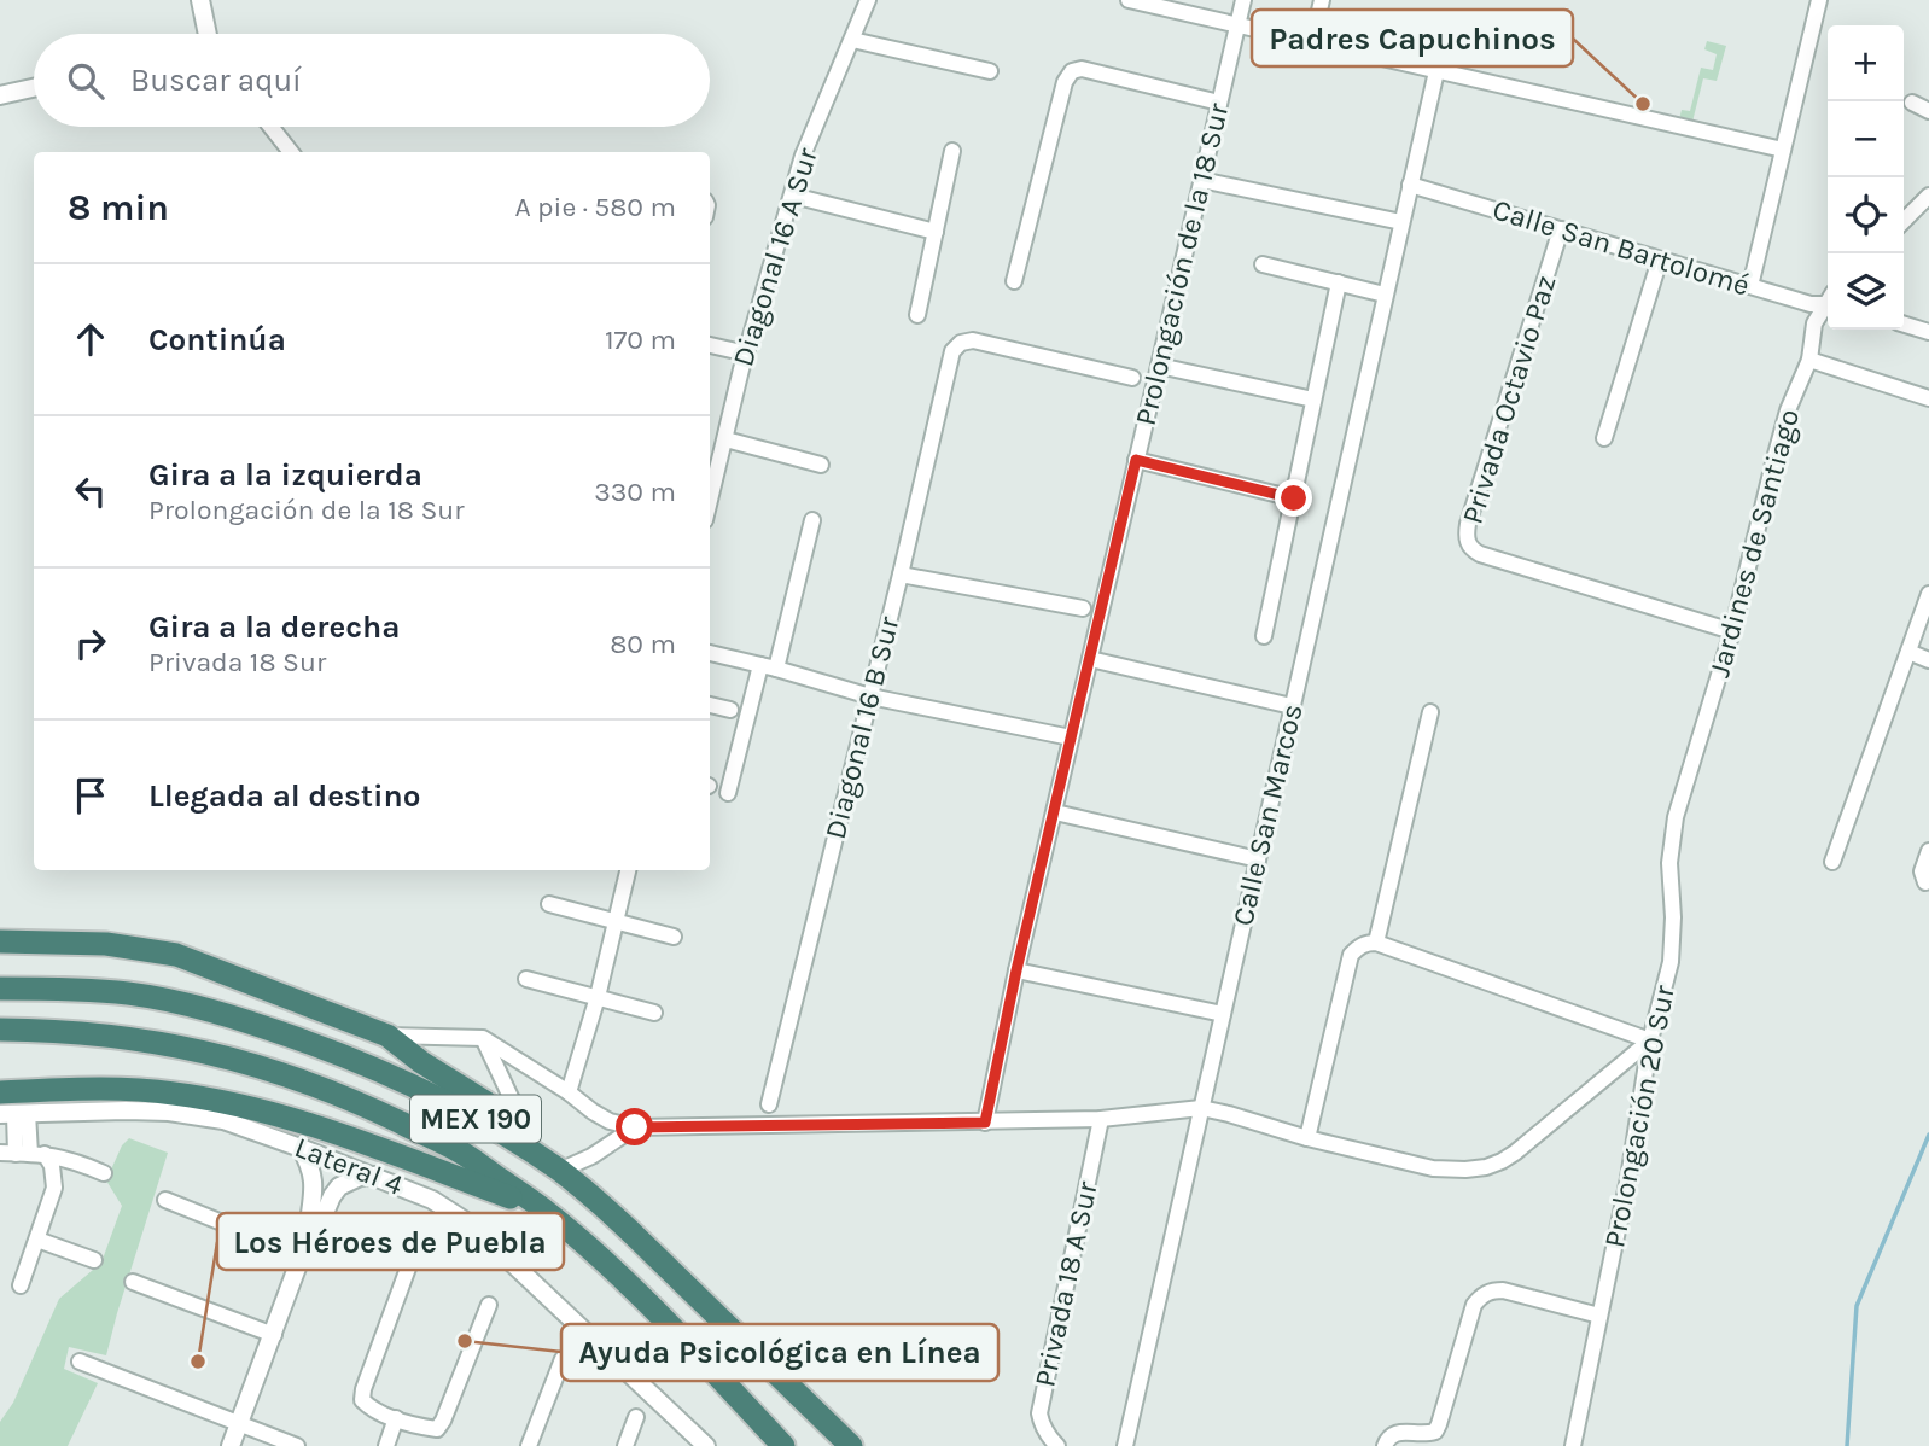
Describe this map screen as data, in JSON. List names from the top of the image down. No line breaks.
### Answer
{"streets":{"highway":["MEX 190"],"street":["Calle San Bartolomé","Diagonal 16 A Sur","Prolongación de la 18 Sur","Privada Octavio Paz","Jardines de Santiago","Diagonal 16 B Sur","Calle San Marcos","Prolongación 20 Sur","Lateral 4","Privada 18 A Sur"]},"crossings":[["Calle San Bartolomé","Privada Octavio Paz"],["Calle San Bartolomé","Calle San Marcos"],["Privada Octavio Paz","Jardines de Santiago"],["Jardines de Santiago","Prolongación 20 Sur"]],"places":["Padres Capuchinos","Ayuda Psicológica en Línea","Los Héroes de Puebla"],"page":{"map_buttons":["+","−"],"search":"Buscar aquí","heading":["8 min","A pie · 580 m"],"list":[["Continúa","170 m"],["Gira a la izquierda","Prolongación de la 18 Sur","330 m"],["Gira a la derecha","Privada 18 Sur","80 m"],"Llegada al destino"]}}
